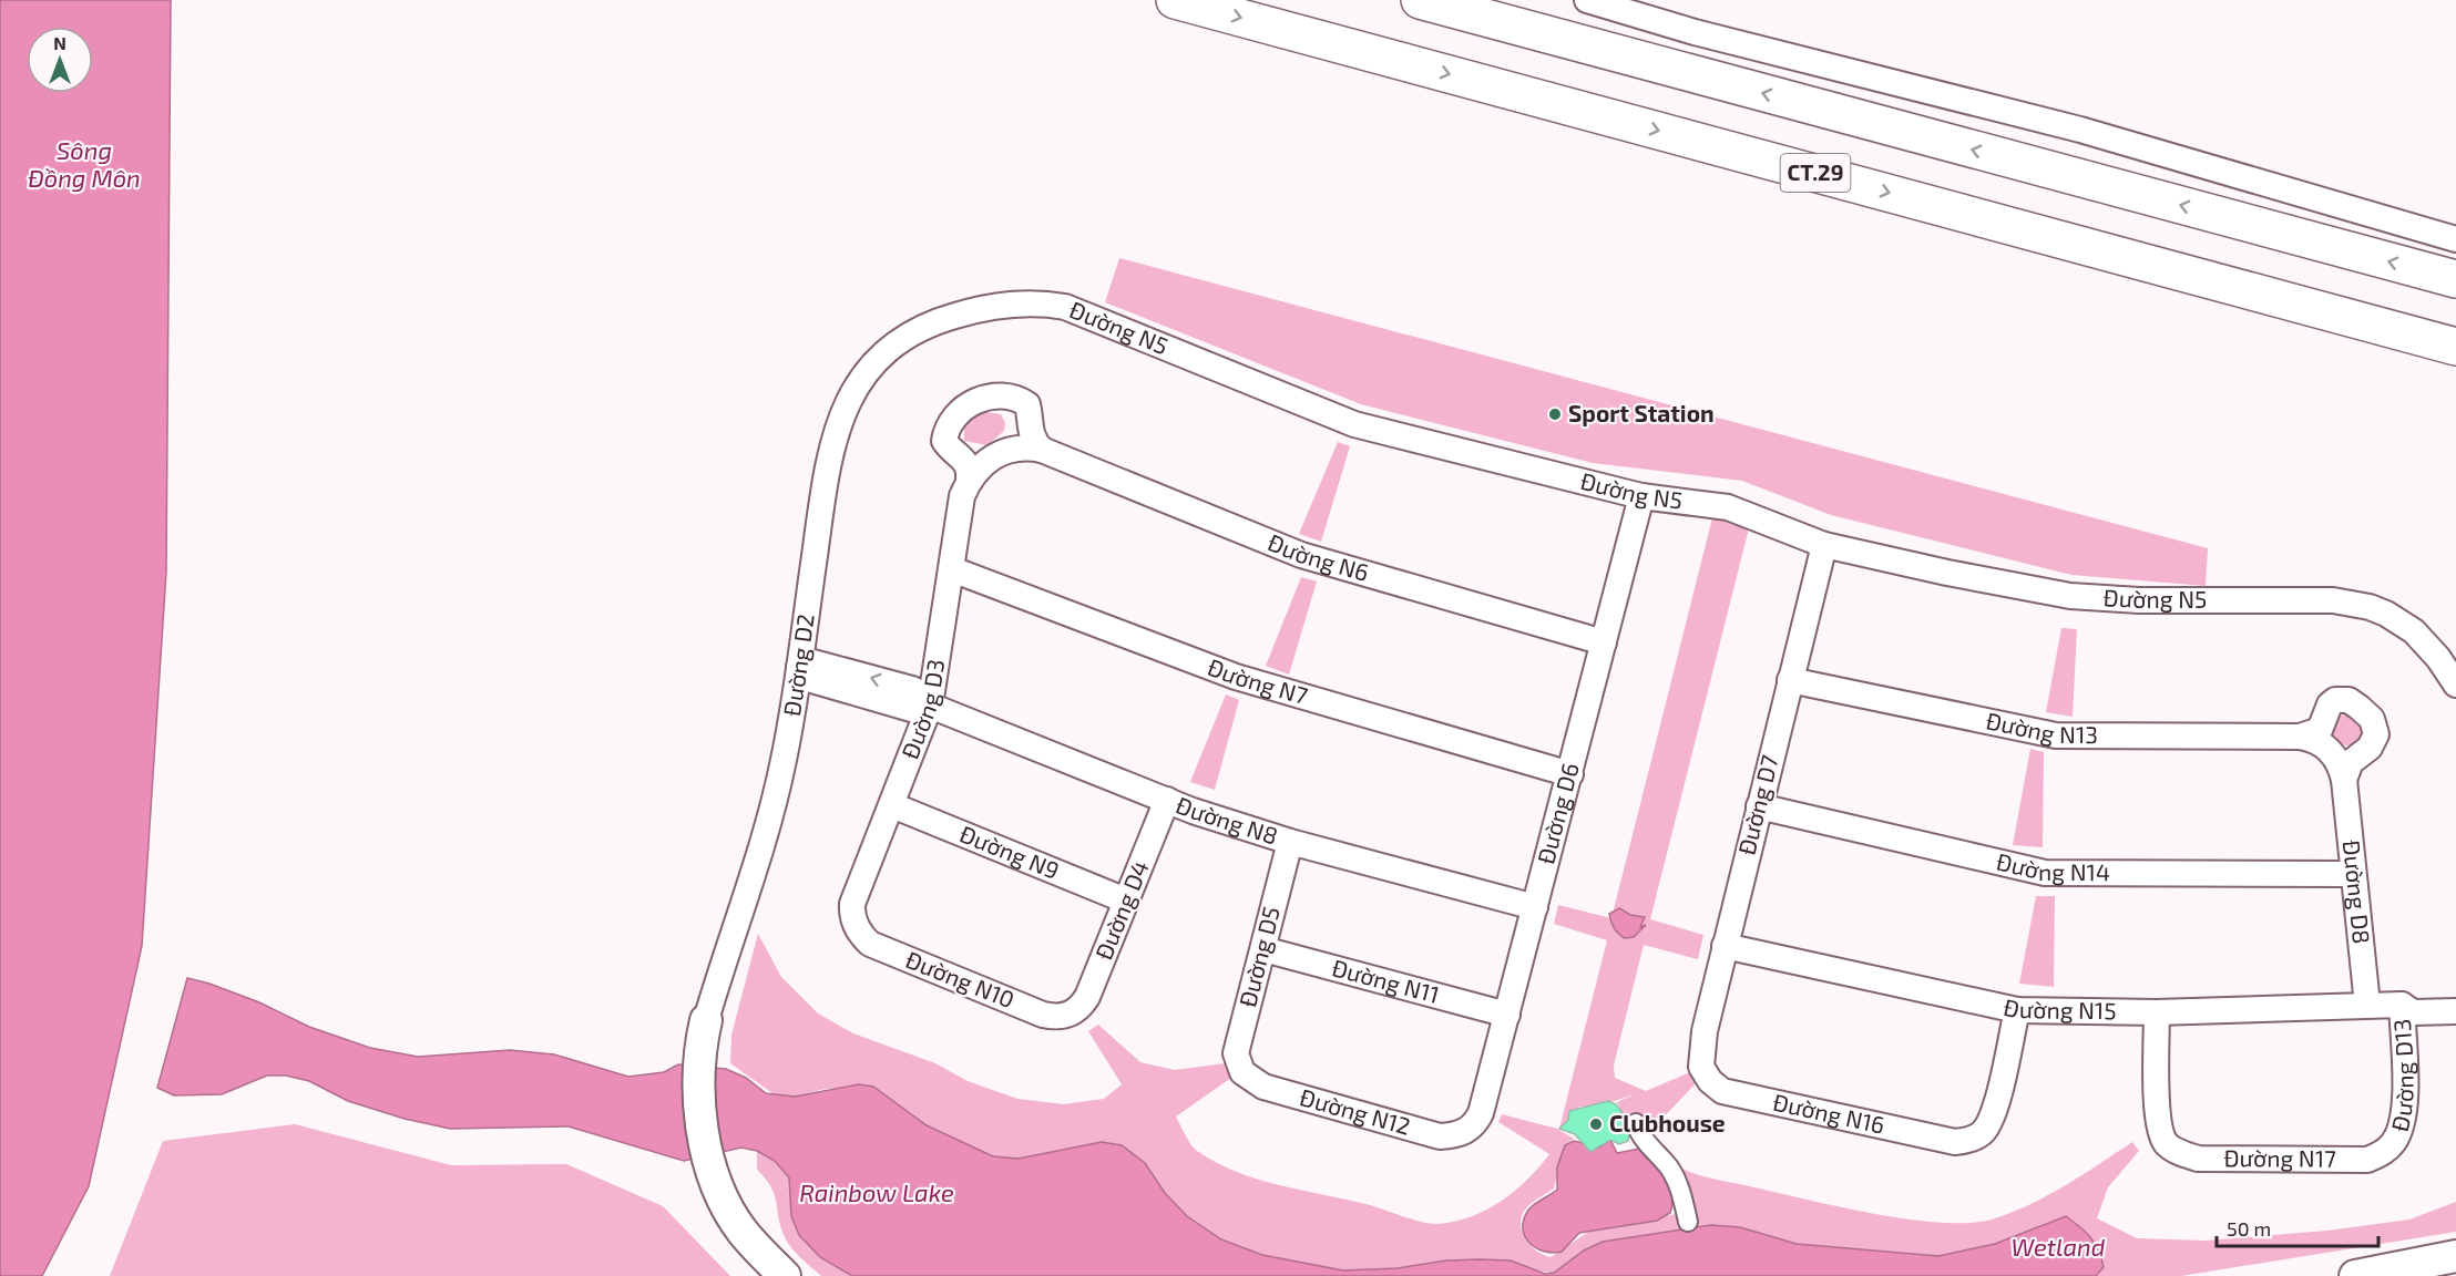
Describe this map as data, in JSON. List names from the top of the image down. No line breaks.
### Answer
{"streets":{"highway":["CT.29"],"street":["Đường N5","Đường N6","Đường D2","Đường N7","Đường D3","Đường N13","Đường D7","Đường D6","Đường N8","Đường N9","Đường N14","Đường D8","Đường D4","Đường D5","Đường N10","Đường N11","Đường N15","Đường D13","Đường N12","Đường N16","Đường N17"]},"crossings":[["Đường N5","Đường D2"],["Đường N5","Đường D7"],["Đường N5","Đường D6"],["Đường N6","Đường D3"],["Đường N6","Đường D6"],["Đường D2","Đường N8"],["Đường N7","Đường D3"],["Đường N7","Đường D6"],["Đường D3","Đường N8"],["Đường D3","Đường N9"],["Đường D3","Đường N10"],["Đường N13","Đường D7"],["Đường N13","Đường D8"],["Đường D7","Đường N14"],["Đường D7","Đường N15"],["Đường D7","Đường N16"],["Đường D6","Đường N8"],["Đường D6","Đường N11"],["Đường D6","Đường N12"],["Đường N8","Đường D4"],["Đường N8","Đường D5"],["Đường N9","Đường D4"],["Đường N14","Đường D8"],["Đường D8","Đường N15"],["Đường D4","Đường N10"],["Đường D5","Đường N11"],["Đường D5","Đường N12"],["Đường N15","Đường D13"],["Đường N15","Đường N16"],["Đường N15","Đường N17"],["Đường D13","Đường N17"]],"water":["Sông Đồng Môn","Rainbow Lake","Wetland"],"places":["Sport Station","Clubhouse"],"scale_bar":"50 m","north":"top"}
